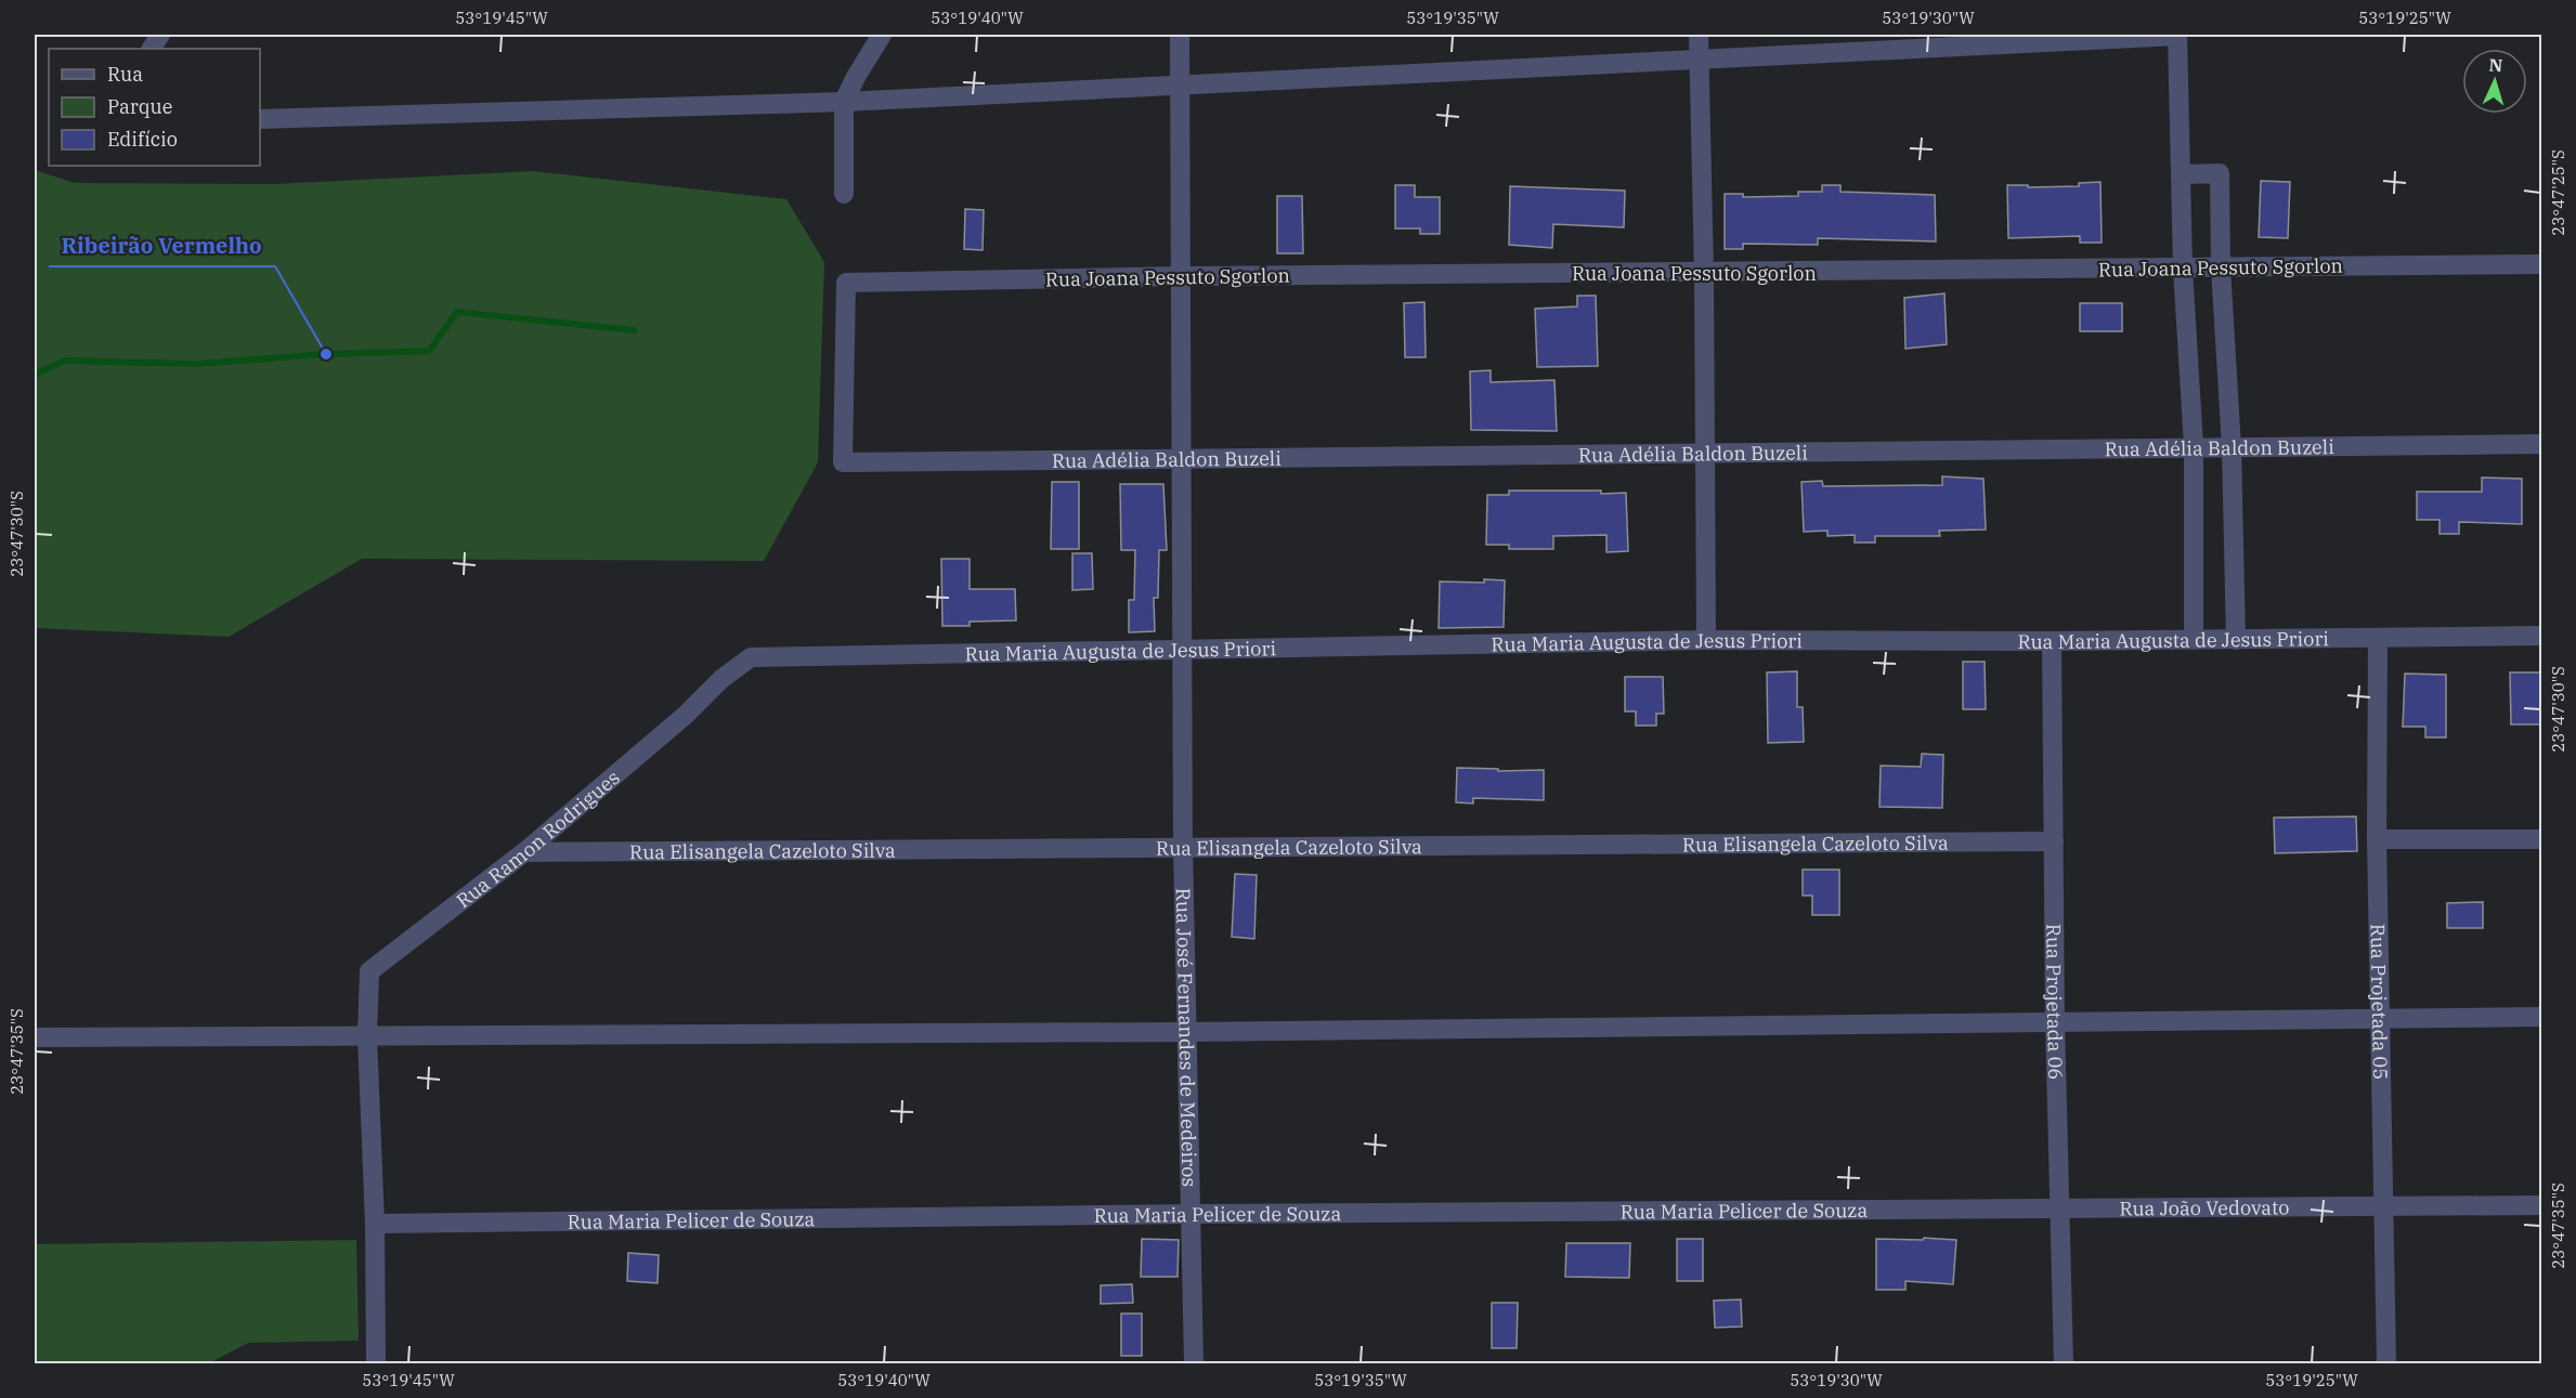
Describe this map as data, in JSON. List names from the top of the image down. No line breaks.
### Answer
{"streets":{"street":["Rua Joana Pessuto Sgorlon","Rua Adélia Baldon Buzeli","Rua Maria Augusta de Jesus Priori","Rua Ramon Rodrigues","Rua Elisangela Cazeloto Silva","Rua Projetada 05","Rua Projetada 06","Rua José Fernandes de Medeiros","Rua João Vedovato","Rua Maria Pelicer de Souza"]},"crossings":[["Rua Joana Pessuto Sgorlon","Rua Adélia Baldon Buzeli"],["Rua Joana Pessuto Sgorlon","Rua José Fernandes de Medeiros"],["Rua Adélia Baldon Buzeli","Rua José Fernandes de Medeiros"],["Rua Maria Augusta de Jesus Priori","Rua Ramon Rodrigues"],["Rua Maria Augusta de Jesus Priori","Rua Projetada 05"],["Rua Maria Augusta de Jesus Priori","Rua Projetada 06"],["Rua Maria Augusta de Jesus Priori","Rua José Fernandes de Medeiros"],["Rua Ramon Rodrigues","Rua Elisangela Cazeloto Silva"],["Rua Elisangela Cazeloto Silva","Rua Projetada 06"],["Rua Elisangela Cazeloto Silva","Rua José Fernandes de Medeiros"],["Rua Projetada 05","Rua João Vedovato"],["Rua Projetada 06","Rua João Vedovato"],["Rua Projetada 06","Rua Maria Pelicer de Souza"],["Rua José Fernandes de Medeiros","Rua Maria Pelicer de Souza"],["Rua João Vedovato","Rua Maria Pelicer de Souza"]],"places":["Ribeirão Vermelho"],"legend":["Rua","Parque","Edifício"],"north":"top","coordinates":["53°19'45\"W","53°19'40\"W","53°19'35\"W","53°19'30\"W","53°19'25\"W","23°47'25\"S","23°47'30\"S","23°47'35\"S"]}
